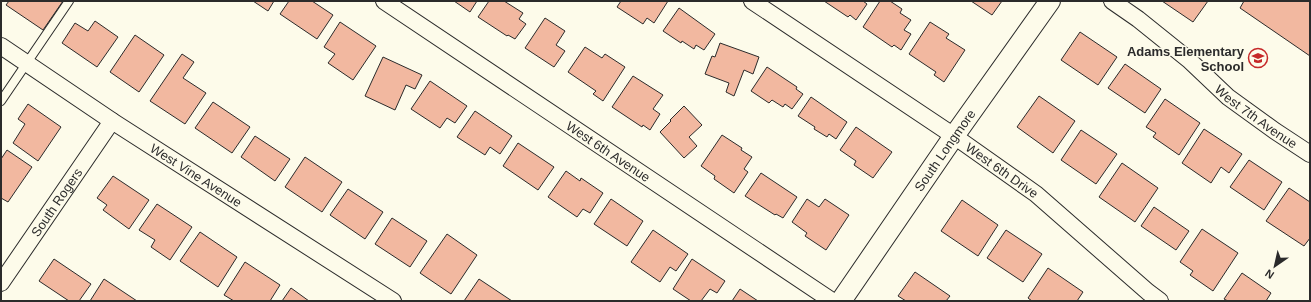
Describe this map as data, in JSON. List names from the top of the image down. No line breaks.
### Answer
{"streets":{"street":["West 7th Avenue","West 6th Avenue","South Longmore","West 6th Drive","West Vine Avenue","South Rogers"]},"crossings":[["South Longmore","West 6th Drive"],["West Vine Avenue","South Rogers"]],"places":{"school or university":["Adams Elementary School"]},"north":"bottom left"}
